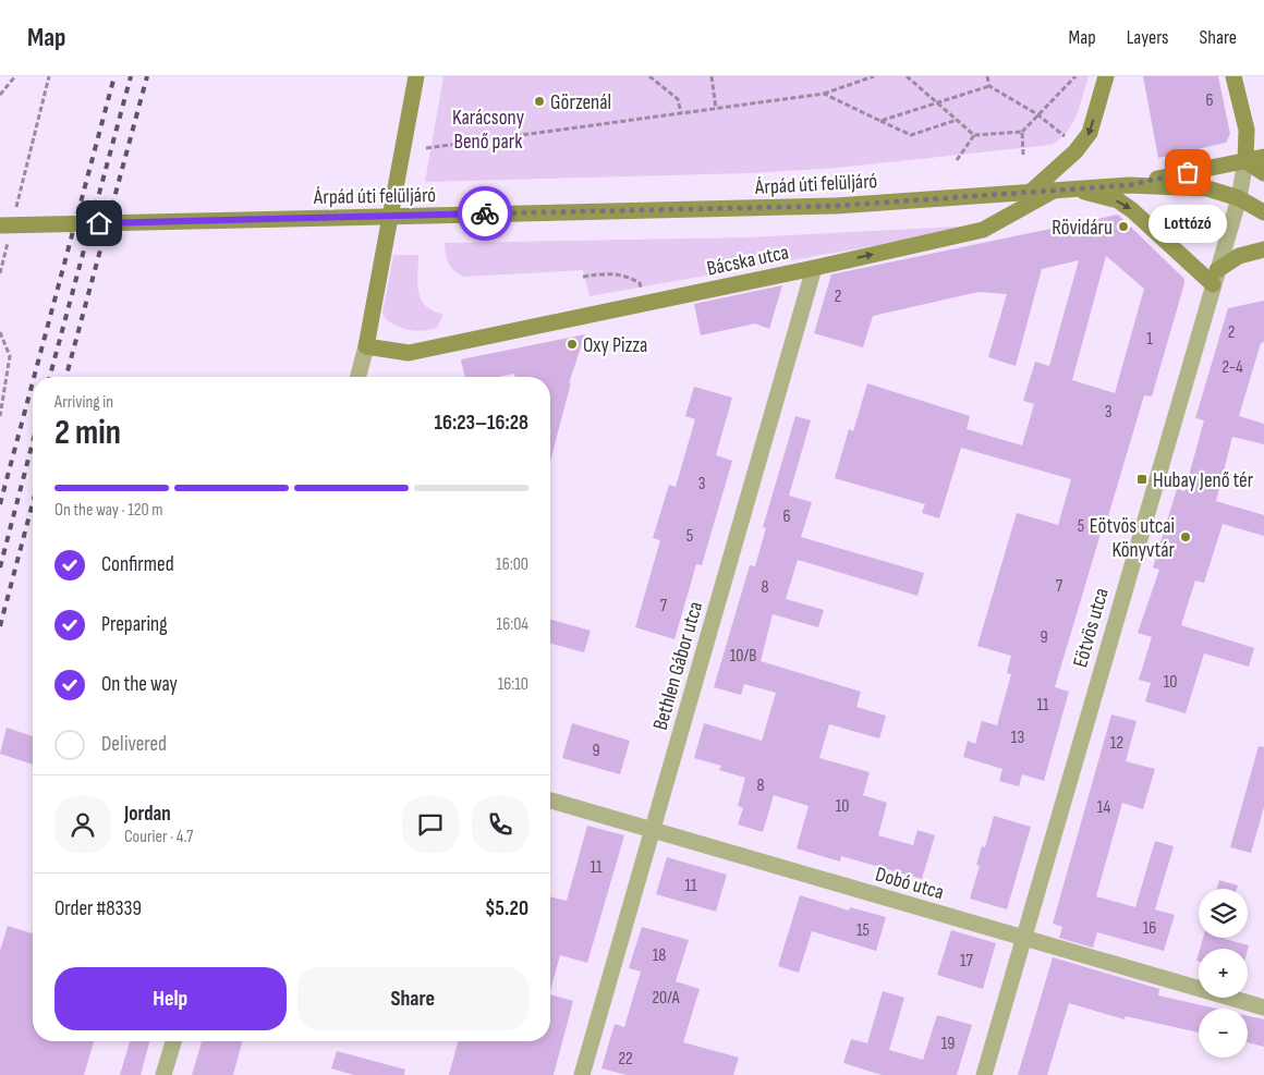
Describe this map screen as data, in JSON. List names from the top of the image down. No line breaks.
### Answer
{"streets":{"main road":["Árpád úti felüljáró","Bácska utca"],"street":["Eötvös utca","Bethlen Gábor utca","Dobó utca"]},"crossings":[["Árpád úti felüljáró","Bácska utca"],["Bácska utca","Eötvös utca"],["Bácska utca","Bethlen Gábor utca"],["Eötvös utca","Dobó utca"],["Bethlen Gábor utca","Dobó utca"]],"parks":["Karácsony Benő park"],"places":{"other":["Görzenál","Lottózó","Rövidáru","Oxy Pizza","Eötvös utcai Könyvtár"],"transit":["Hubay Jenő tér"]},"house_numbers":["6","2","2","1","2-4","3","3","6","5","5","7","8","7","9","10/B","10","11","13","12","9","8","10","14","11","11","16","15","18","17","20/A","19","22"],"page":{"header":"Map","nav":["Map","Layers","Share"],"bubble":"Lottózó","heading":["2 min","Arriving in","16:23–16:28"],"panel":["Jordan","Courier · 4.7","Order #8339","$5.20"],"bar":"On the way · 120 m","list":[["Confirmed","16:00"],["Preparing","16:04"],["On the way","16:10"],"Delivered"],"map_buttons":["+","−"],"buttons":["Help","Share"]}}
